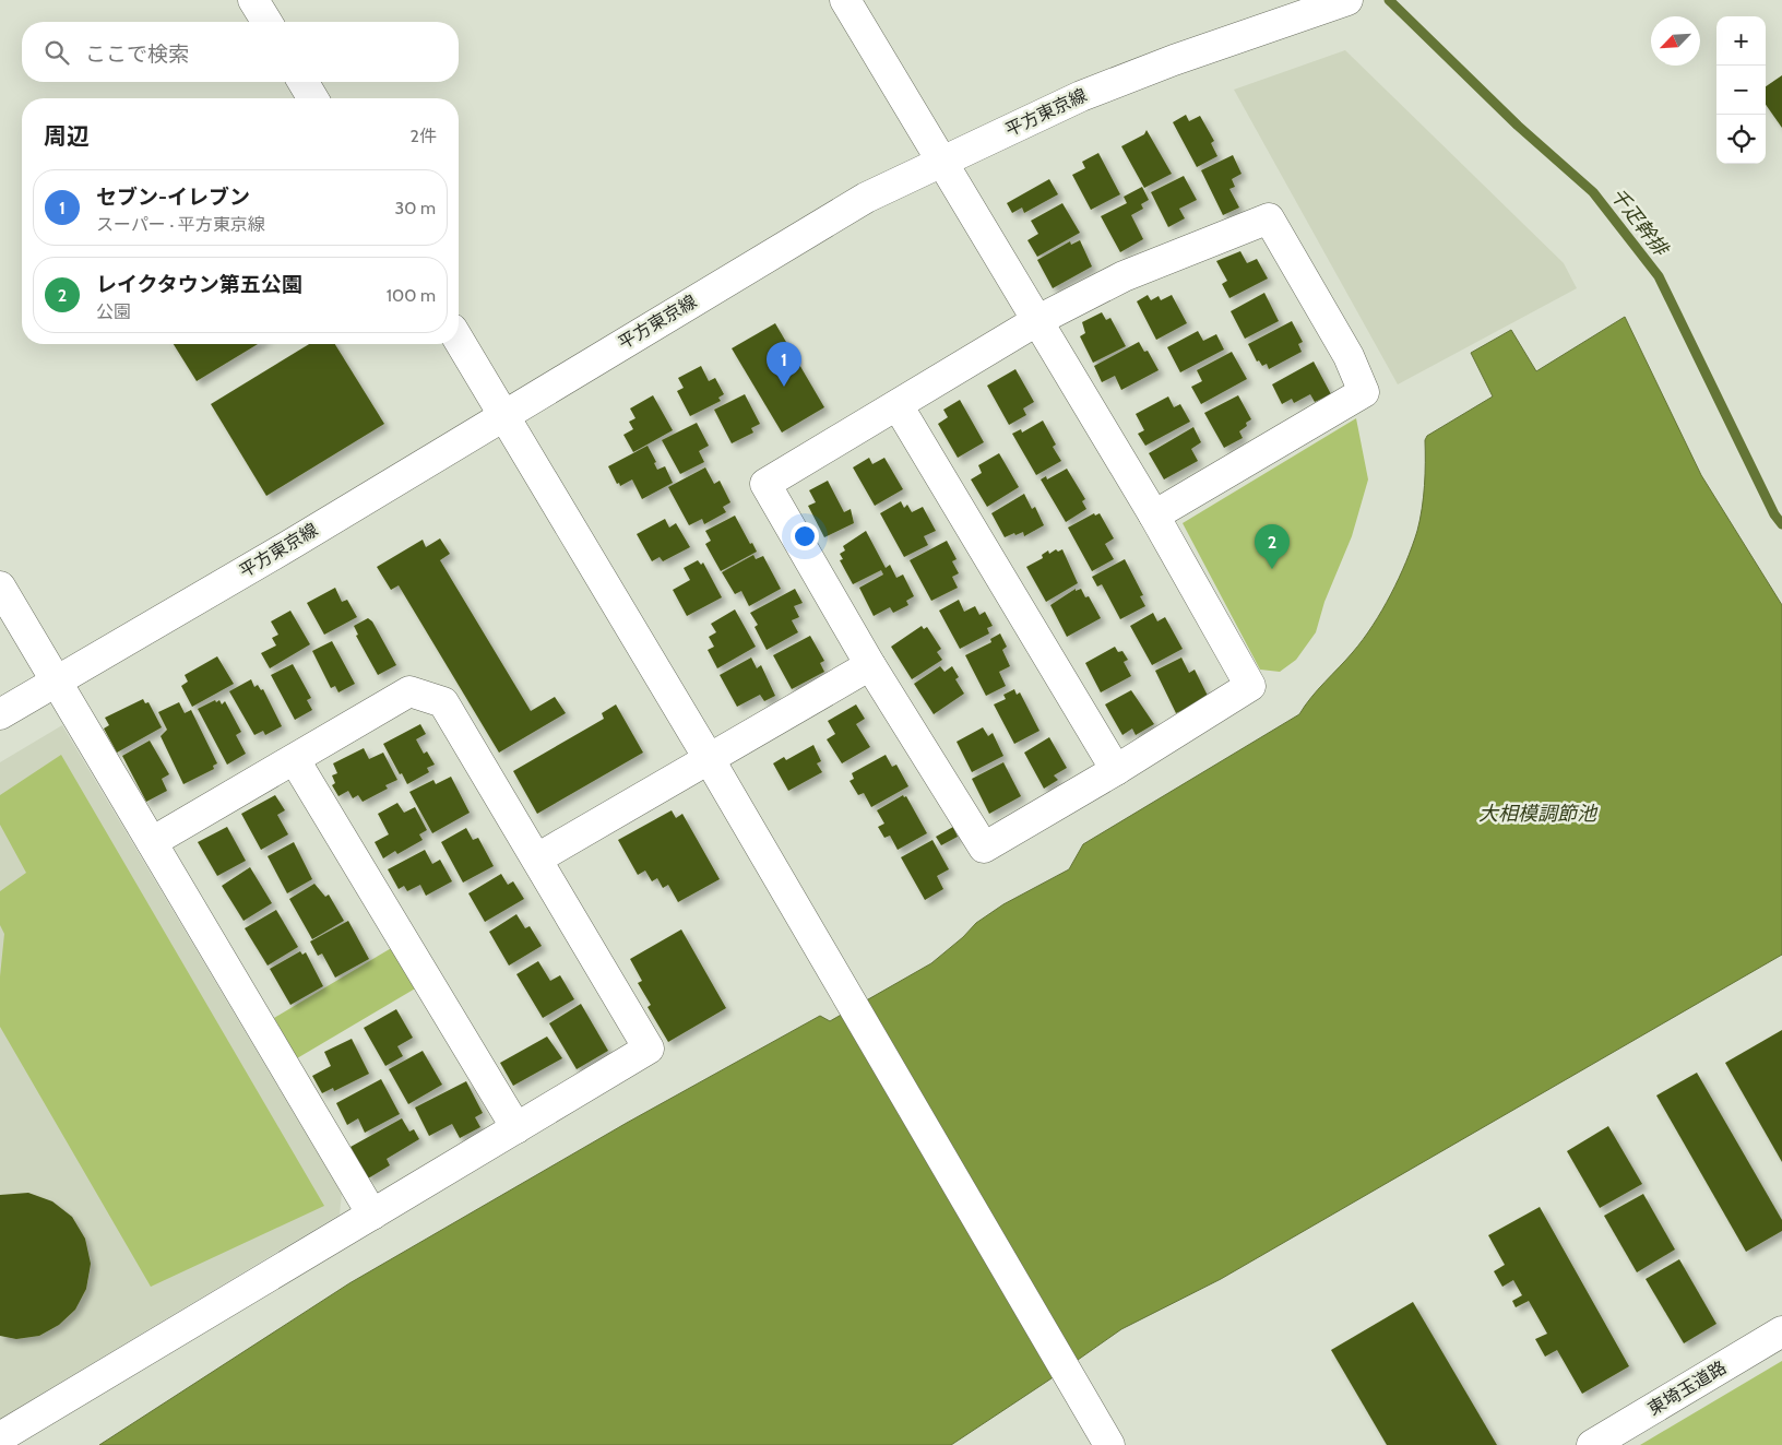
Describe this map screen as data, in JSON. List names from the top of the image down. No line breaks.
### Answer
{"streets":{"main road":["平方東京線","東埼玉道路"]},"water":["千疋幹排","大相模調節池"],"north":"bottom left","page":{"map_buttons":["+","−"],"search":"ここで検索","heading":["周辺","2件"],"list":[{"mark":"1","name":"セブン-イレブン","note":"スーパー · 平方東京線","value":"30 m"},{"mark":"2","name":"レイクタウン第五公園","note":"公園","value":"100 m"}],"pins":["1","2"]}}
